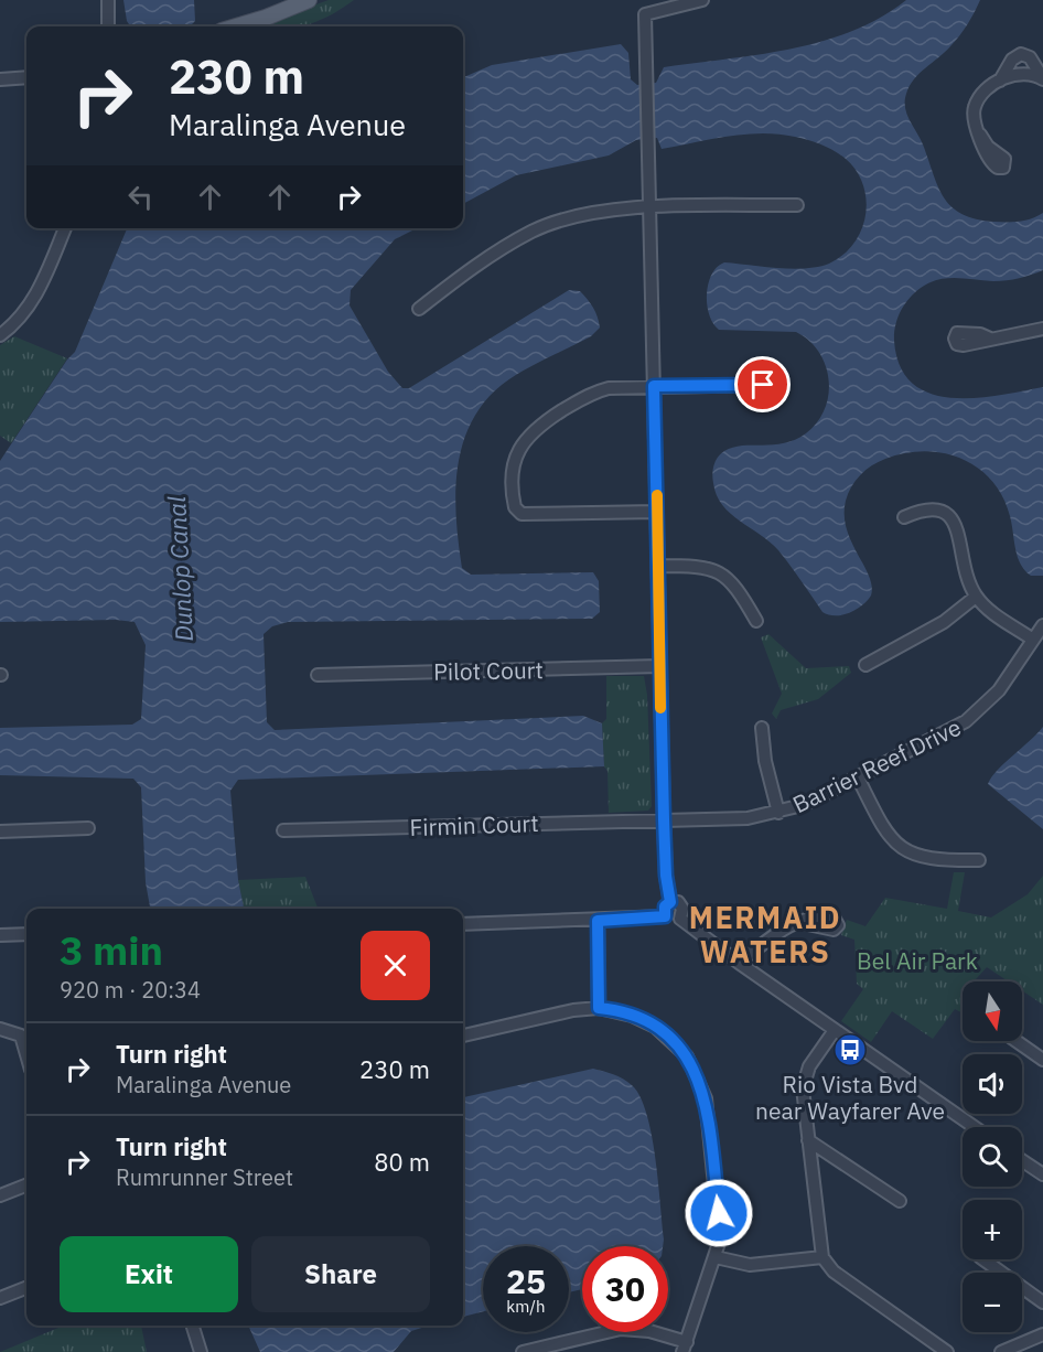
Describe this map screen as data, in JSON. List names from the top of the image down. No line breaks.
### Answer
{"streets":{"street":["Pilot Court","Barrier Reef Drive","Firmin Court"]},"crossings":[["Barrier Reef Drive","Firmin Court"]],"districts":["MERMAID WATERS"],"water":["Dunlop Canal"],"parks":["Bel Air Park"],"places":{"bus stop":["Rio Vista Bvd near Wayfarer Ave"]},"north":"bottom","page":{"turn":["230 m","Maralinga Avenue"],"heading":["3 min","920 m · 20:34"],"map_buttons":["+","−"],"list":[{"name":"Turn right","note":"Maralinga Avenue","value":"230 m"},{"name":"Turn right","note":"Rumrunner Street","value":"80 m"}],"buttons":["Exit","Share"],"speed":"25 km/h","limit":"30"}}
